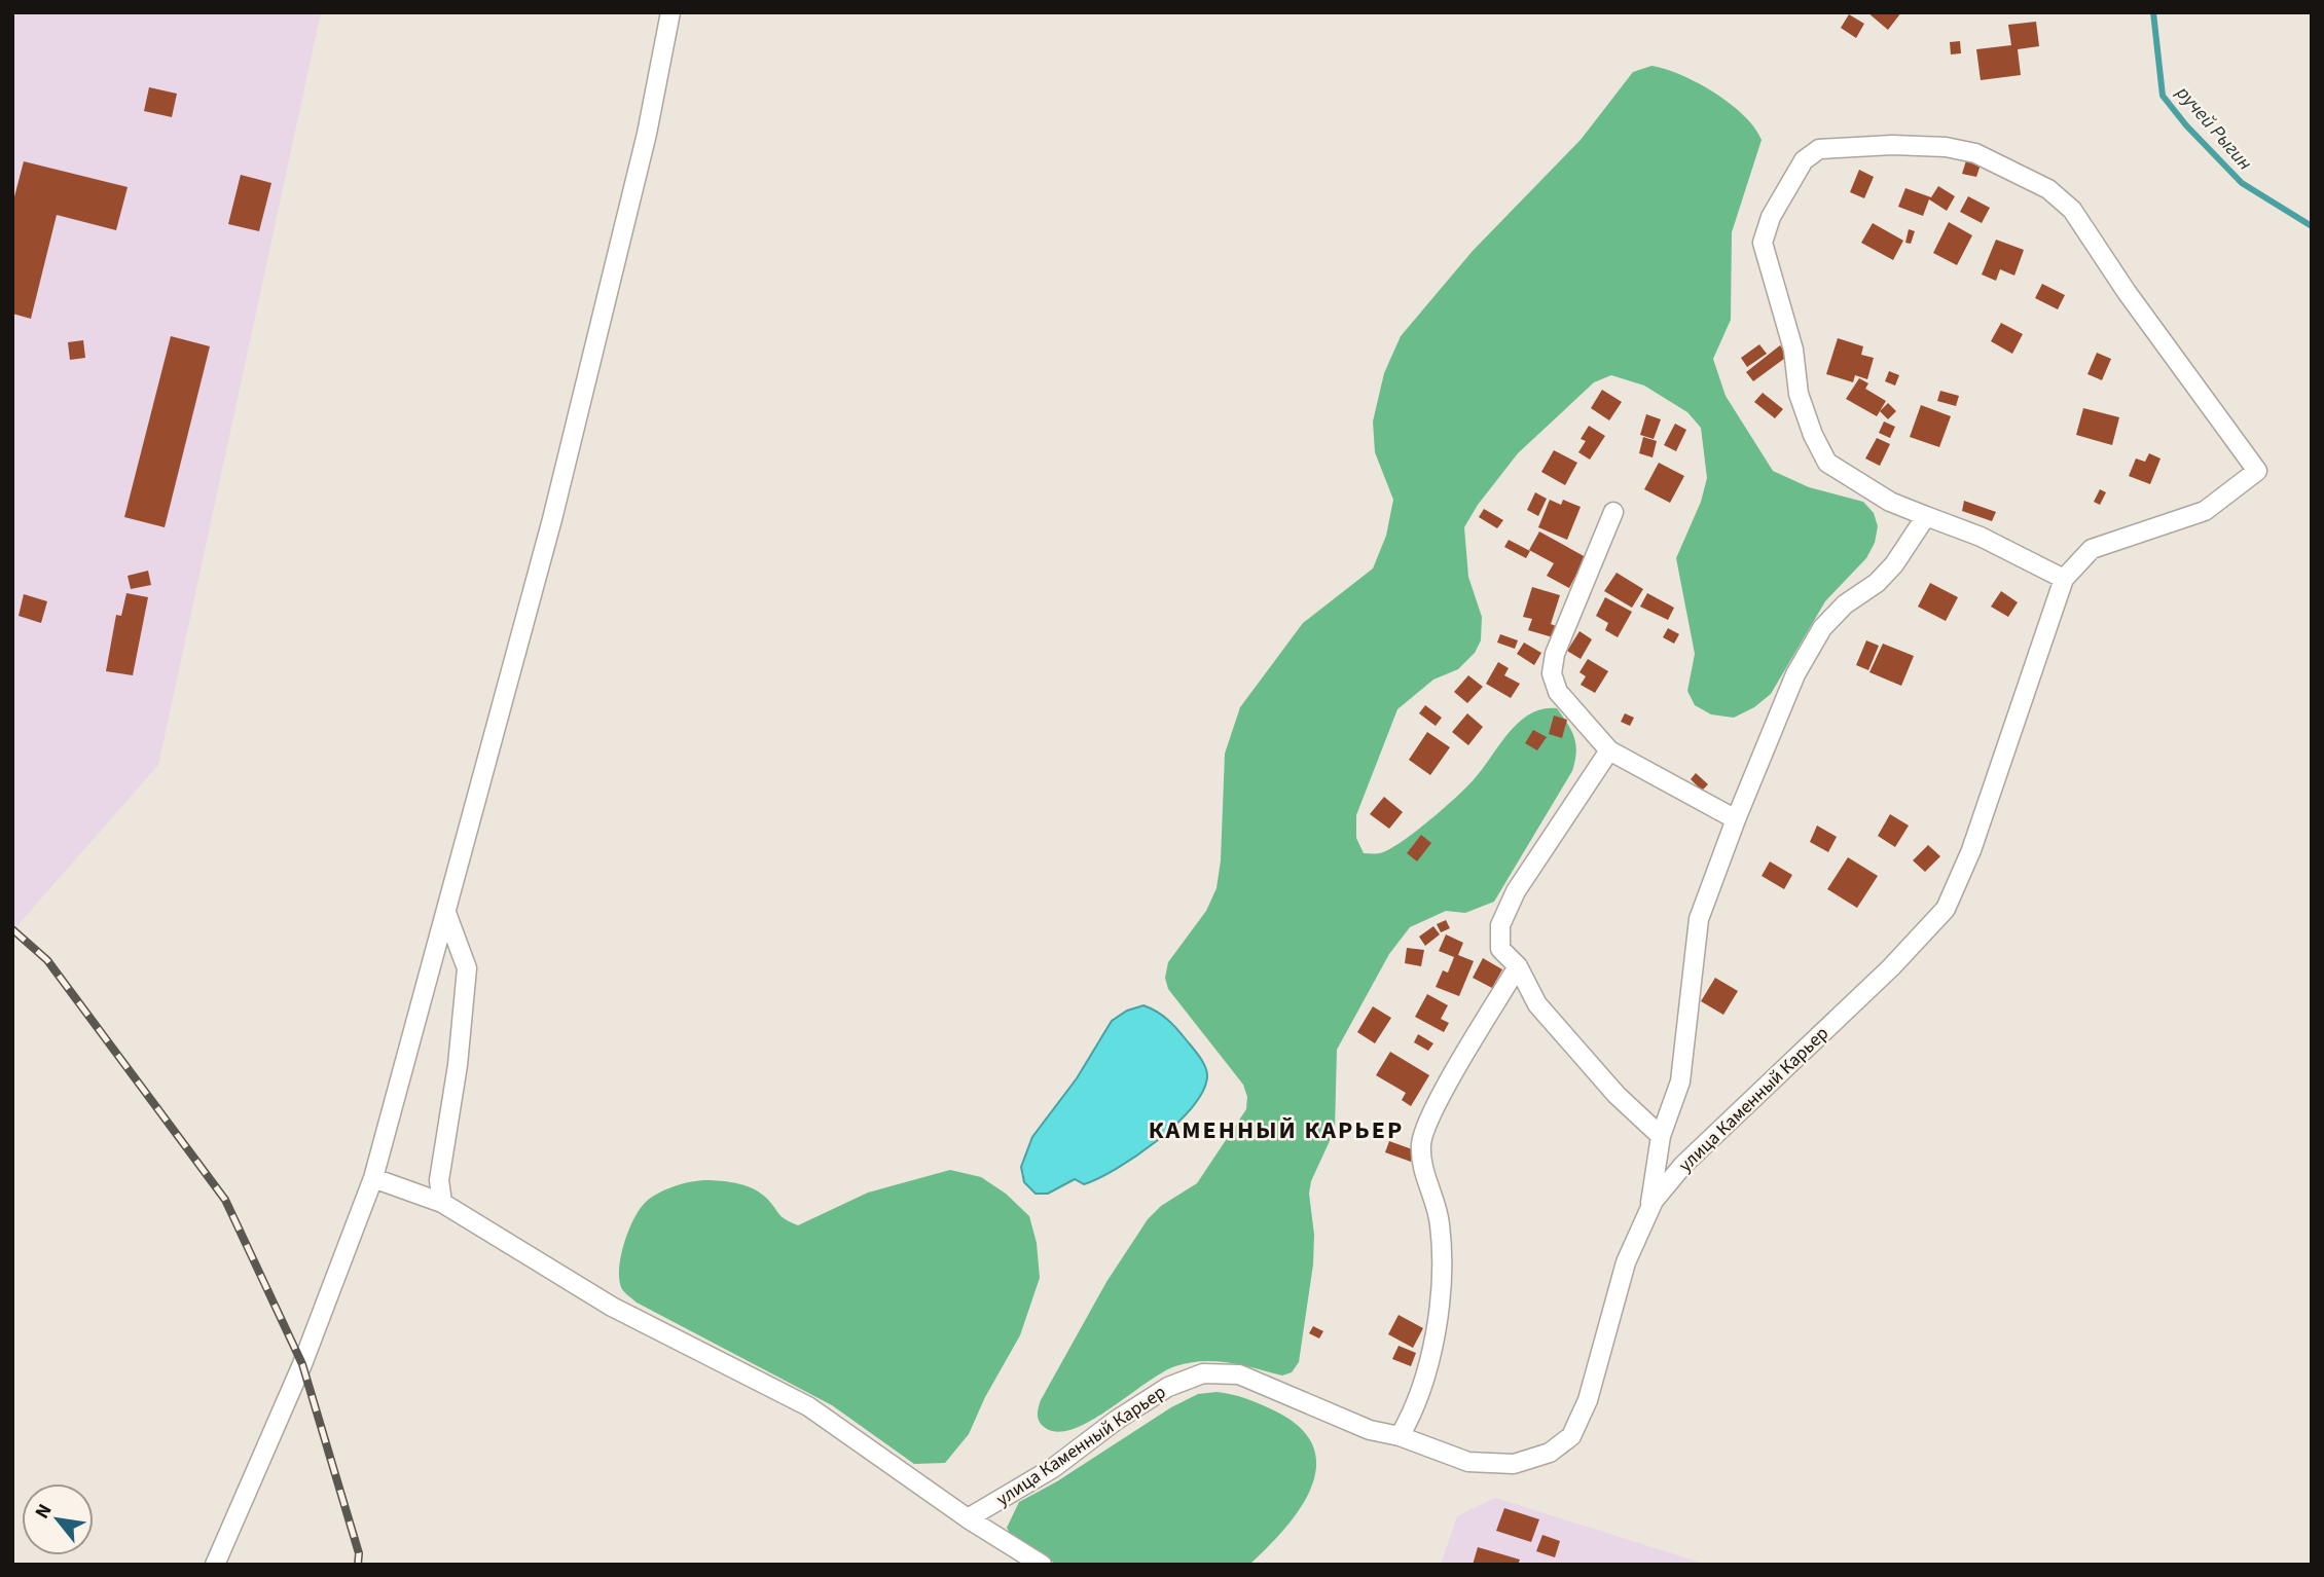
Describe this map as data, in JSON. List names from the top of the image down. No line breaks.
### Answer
{"streets":{"street":["улица Каменный Карьер"]},"districts":["КАМЕННЫЙ КАРЬЕР"],"water":["ручей Рыгин"],"north":"top left"}
